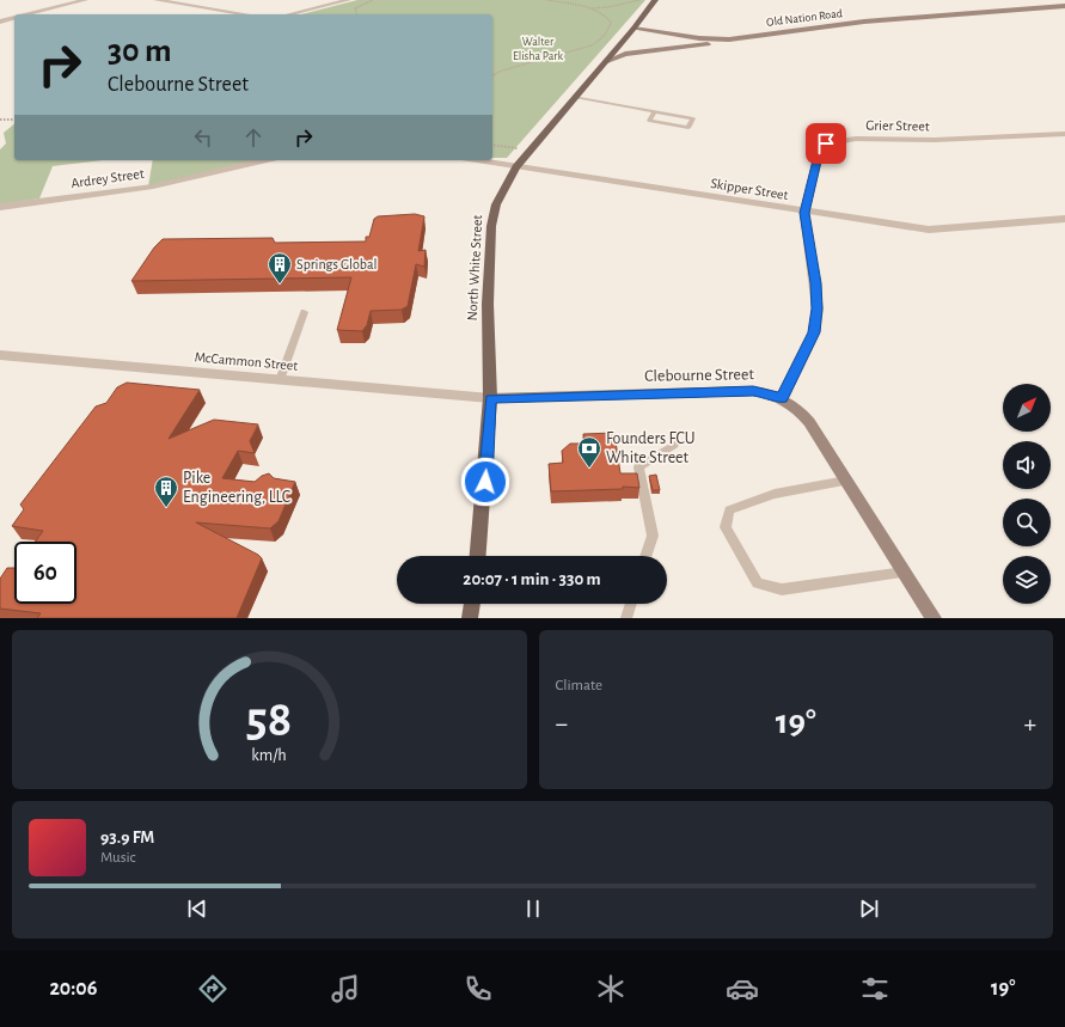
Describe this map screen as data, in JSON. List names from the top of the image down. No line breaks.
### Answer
{"streets":{"main road":["Old Nation Road","North White Street","Clebourne Street"],"street":["Grier Street","Ardrey Street","Skipper Street","McCammon Street"]},"crossings":[["Old Nation Road","North White Street"],["Grier Street","Skipper Street"],["Grier Street","Clebourne Street"],["Skipper Street","North White Street"],["North White Street","McCammon Street"],["North White Street","Clebourne Street"],["McCammon Street","Clebourne Street"]],"parks":["Walter Elisha Park"],"places":{"building":["Springs Global","Pike Engineering, LLC"],"bank":["Founders FCU White Street"]},"north":"top right","page":{"turn":["30 m","Clebourne Street"],"limit":"60","trip":"20:07 · 1 min · 330 m","tile":"Climate","heat":["−","19°","+"],"song":["93.9 FM","Music"],"tabs":["20:06","19°"],"gauge":["58","km/h"]}}
